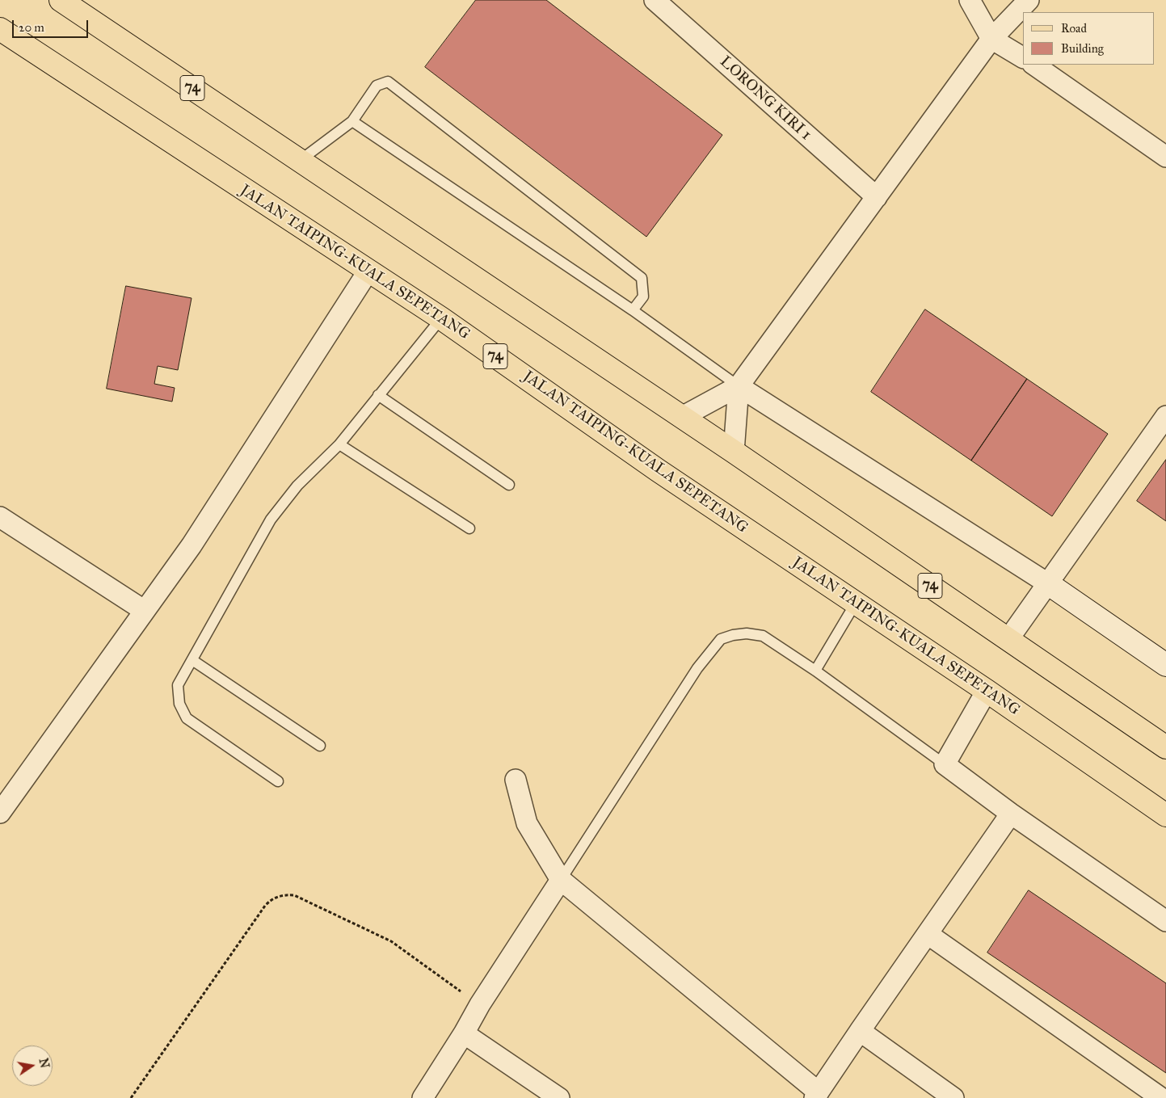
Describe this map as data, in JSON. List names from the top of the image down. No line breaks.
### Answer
{"streets":{"main road":["74","JALAN TAIPING-KUALA SEPETANG"],"street":["LORONG KIRI 1"]},"legend":["Road","Building"],"scale_bar":"20 m","north":"right"}
